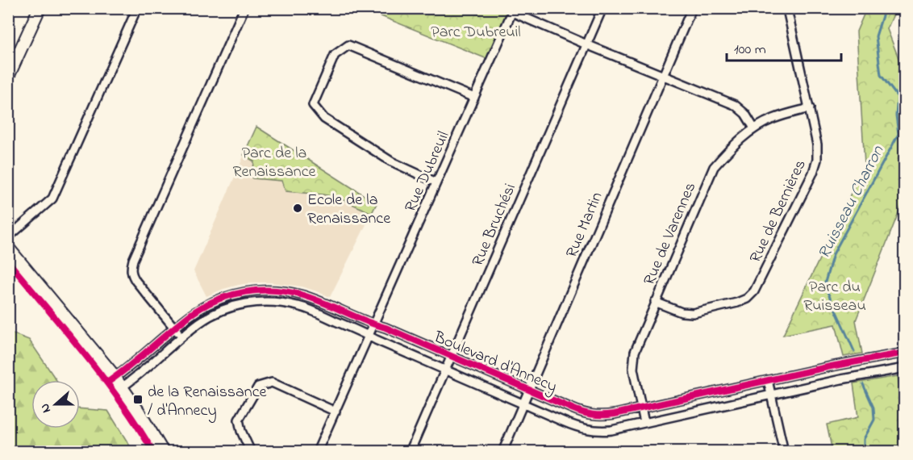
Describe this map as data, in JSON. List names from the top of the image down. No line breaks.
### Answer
{"streets":{"street":["Rue Dubreuil","Rue de Bernières","Rue Bruchési","Rue Martin","Rue de Varennes","Boulevard d'Annecy"]},"crossings":[["Rue Dubreuil","Boulevard d'Annecy"],["Rue de Bernières","Rue de Varennes"],["Rue Bruchési","Boulevard d'Annecy"],["Rue Martin","Boulevard d'Annecy"],["Rue de Varennes","Boulevard d'Annecy"]],"water":["Ruisseau Charron"],"parks":["Parc Dubreuil","Parc de la Renaissance","Parc du Ruisseau"],"places":{"other":["Ecole de la Renaissance"],"transit":["de la Renaissance / d'Annecy"]},"scale_bar":"100 m","north":"left"}
